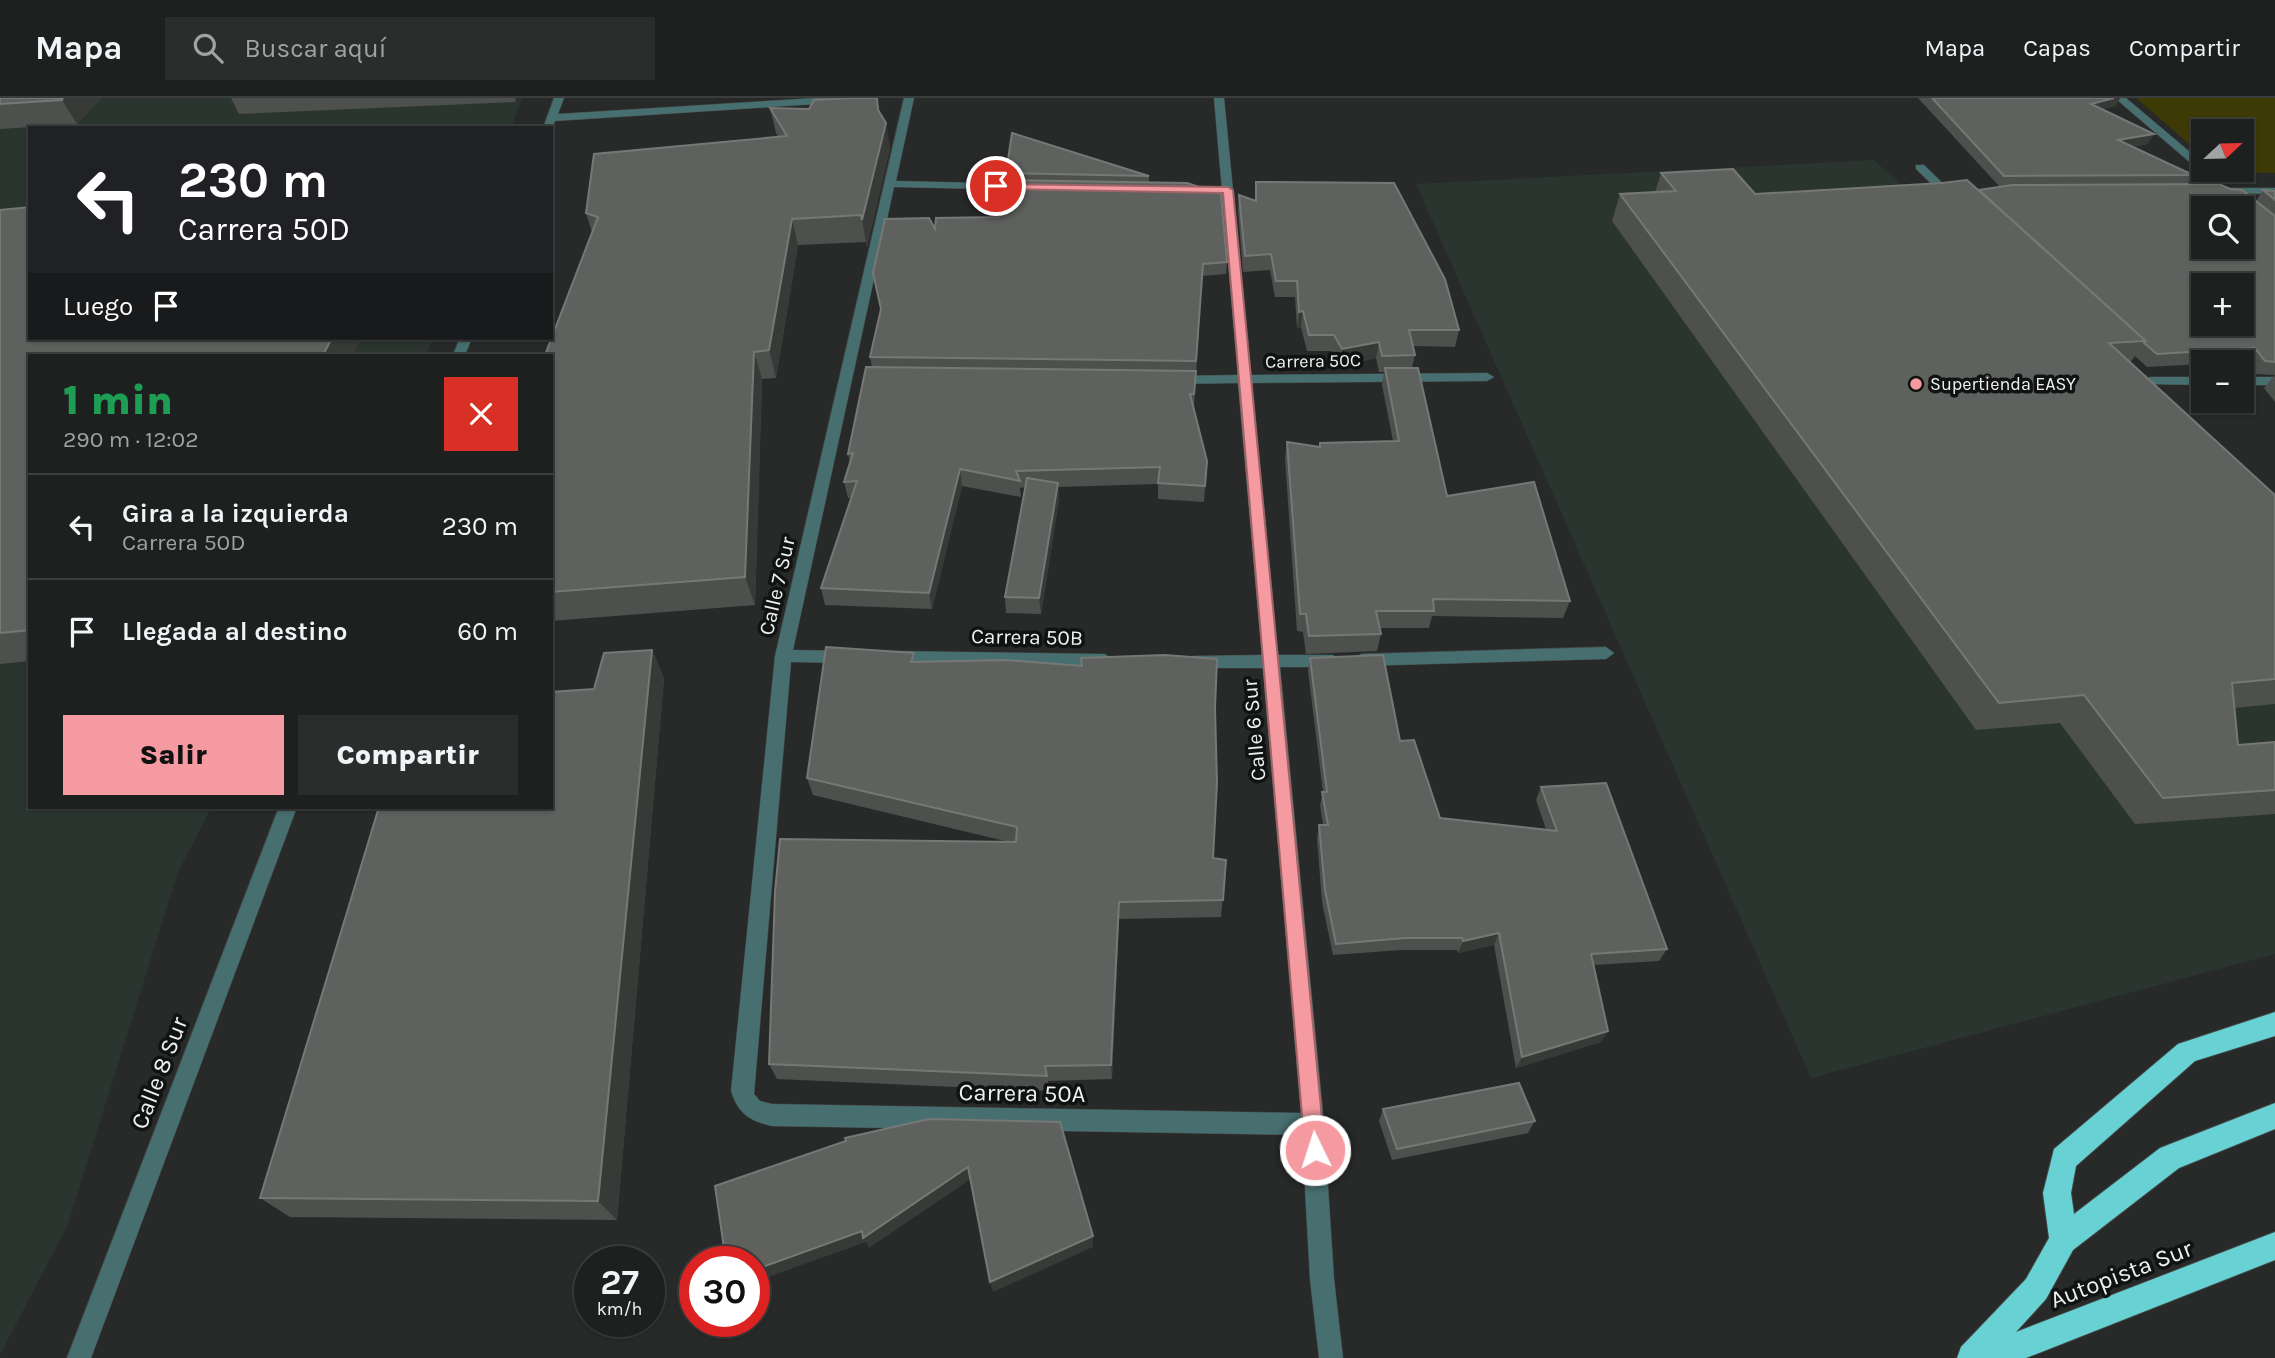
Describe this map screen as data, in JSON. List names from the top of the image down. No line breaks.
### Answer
{"streets":{"highway":["Autopista Sur"],"street":["Carrera 50C","Calle 7 Sur","Carrera 50B","Calle 6 Sur","Calle 8 Sur","Carrera 50A"]},"crossings":[["Carrera 50C","Calle 6 Sur"],["Calle 7 Sur","Carrera 50B"],["Calle 7 Sur","Carrera 50A"],["Calle 6 Sur","Carrera 50A"]],"places":["Supertienda EASY"],"north":"right","page":{"header":"Mapa","search":"Buscar aquí","nav":["Mapa","Capas","Compartir"],"map_buttons":["+","−"],"turn":["230 m","Carrera 50D"],"then":"Luego","heading":["1 min","290 m · 12:02"],"list":[{"name":"Gira a la izquierda","note":"Carrera 50D","value":"230 m"},{"name":"Llegada al destino","value":"60 m"}],"buttons":["Salir","Compartir"],"speed":"27 km/h","limit":"30"}}
